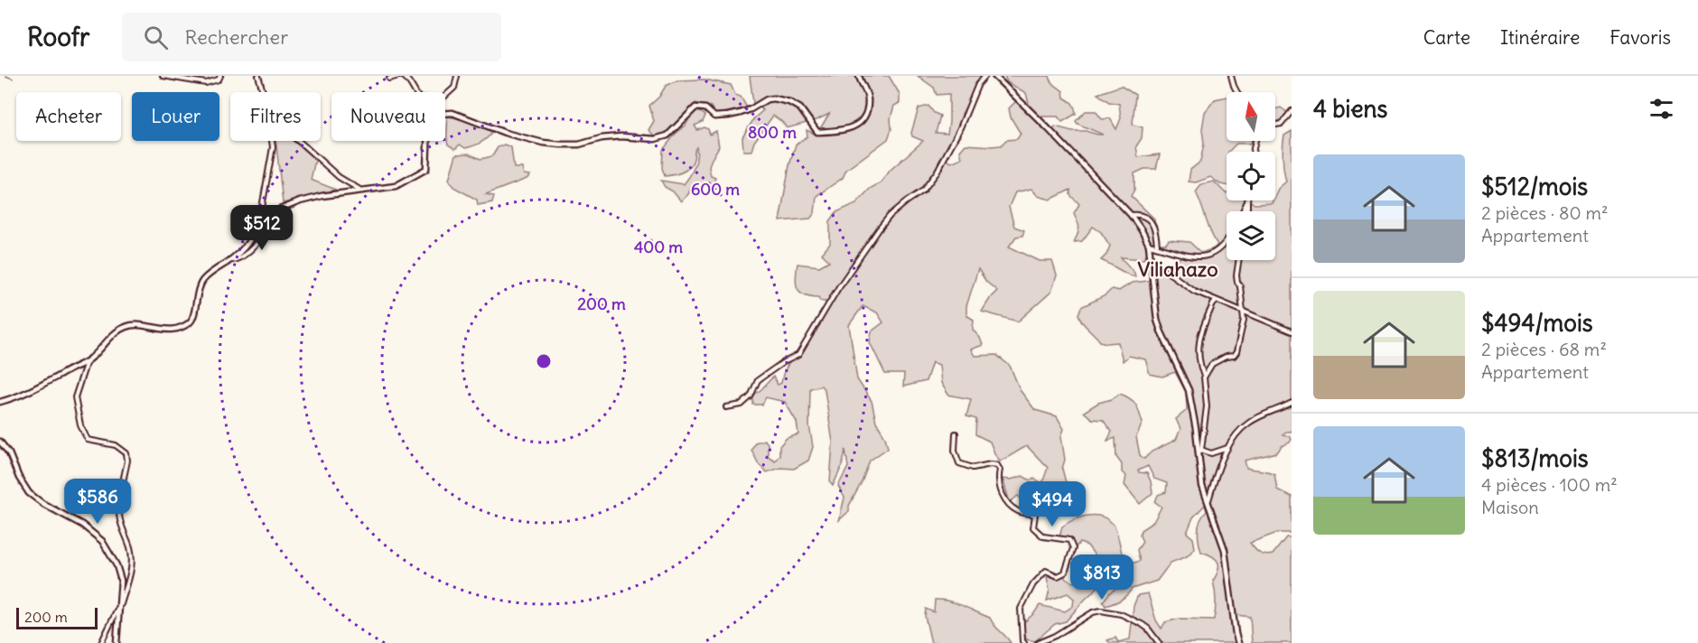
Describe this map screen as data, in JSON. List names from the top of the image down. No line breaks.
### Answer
{"districts":["Viliahazo"],"scale_bar":"200 m","north":"top","page":{"header":"Roofr","search":"Rechercher","nav":["Carte","Itinéraire","Favoris"],"heading":"4 biens","chip":["Acheter","Louer","Filtres","Nouveau"],"list":[{"name":"$512/mois","note":"2 pièces · 80 m² · Appartement"},{"name":"$494/mois","note":"2 pièces · 68 m² · Appartement"},{"name":"$813/mois","note":"4 pièces · 100 m² · Maison"}],"price":["$512","$586","$494","$813"],"scale":"200 m"},"rings":["800 m","600 m","400 m","200 m"]}
